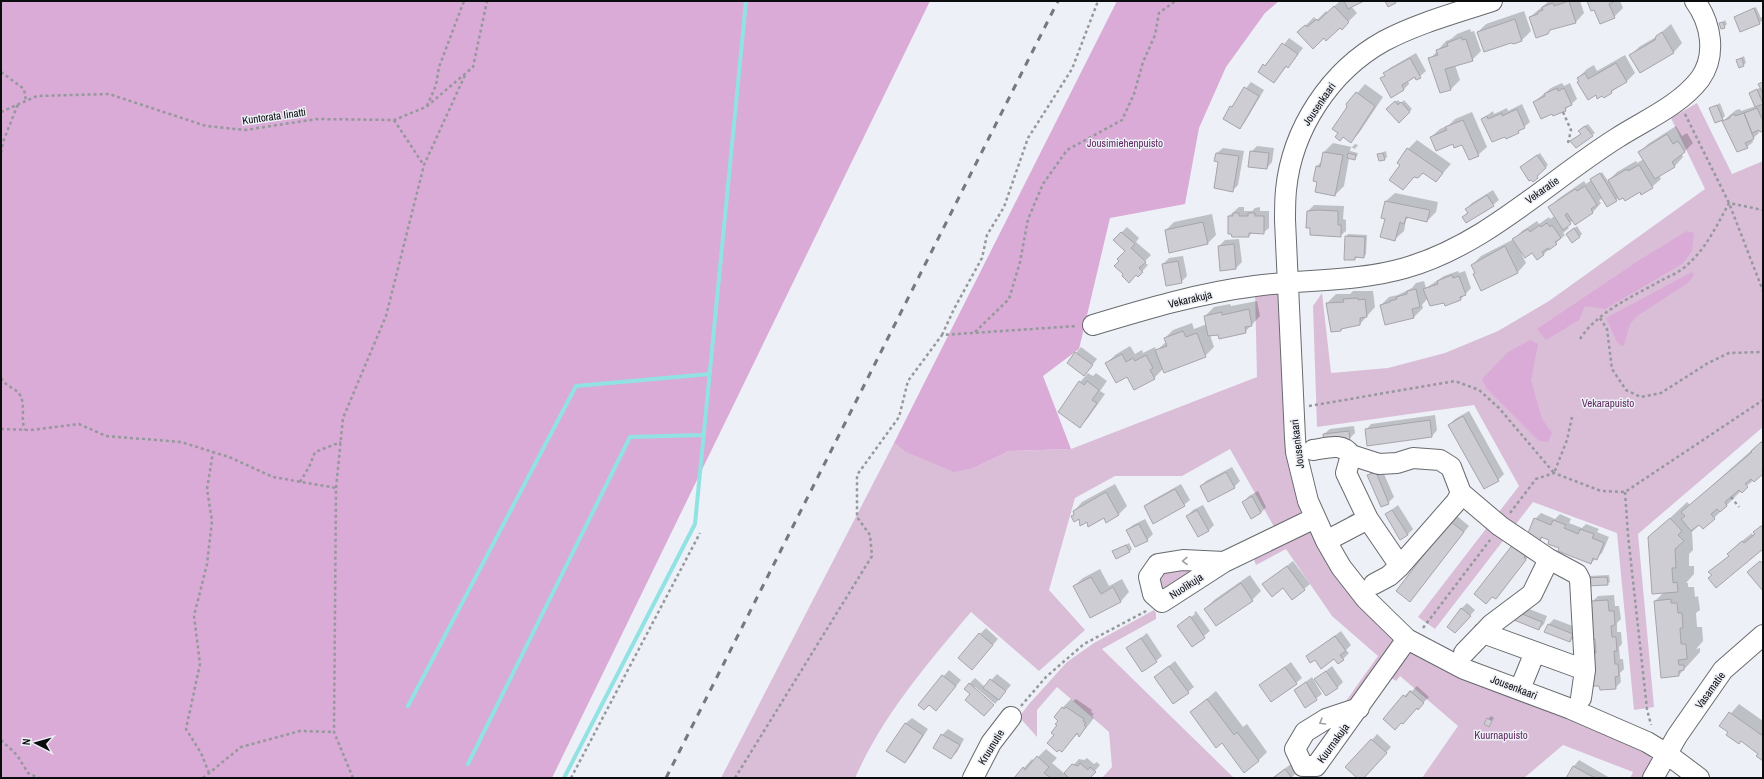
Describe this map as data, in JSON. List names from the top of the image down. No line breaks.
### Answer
{"streets":{"street":["Jousenkaari","Vekaratie","Vekarakuja","Nuolikuja","Vasamatie","Kruunutie"],"path":["Kuntorata Iinatti"]},"crossings":[["Jousenkaari","Vekaratie"],["Jousenkaari","Vekarakuja"],["Jousenkaari","Nuolikuja"],["Jousenkaari","Vasamatie"],["Vekaratie","Vekarakuja"]],"parks":["Jousimiehenpuisto","Vekarapuisto","Kuurnapuisto"],"north":"left"}
